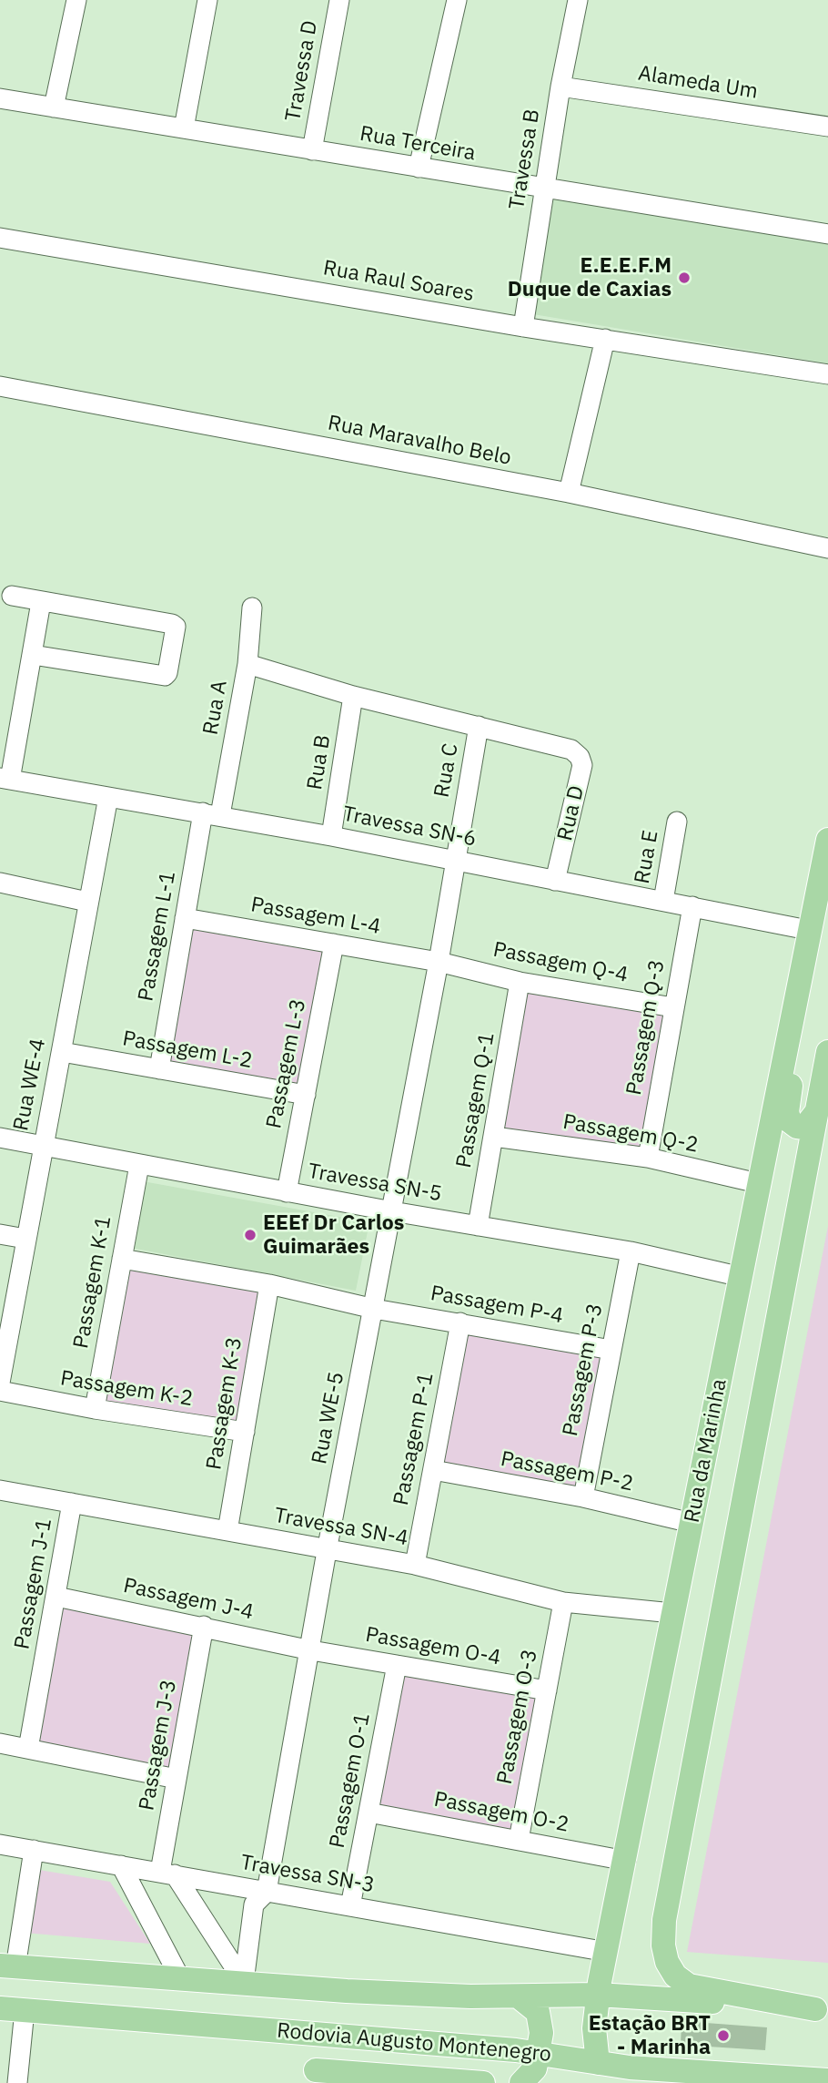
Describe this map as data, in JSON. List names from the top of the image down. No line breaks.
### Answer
{"streets":{"main road":["Rua da Marinha","Rodovia Augusto Montenegro"],"street":["Travessa D","Alameda Um","Rua Terceira","Travessa B","Rua Raul Soares","Rua Maravalho Belo","Rua A","Rua B","Rua C","Rua D","Travessa SN-6","Rua E","Passagem L-4","Passagem L-1","Passagem Q-4","Passagem Q-3","Passagem L-2","Passagem L-3","Rua WE-4","Passagem Q-1","Passagem Q-2","Travessa SN-5","Passagem K-1","Passagem P-4","Passagem P-3","Passagem K-2","Passagem K-3","Rua WE-5","Passagem P-1","Passagem P-2","Travessa SN-4","Passagem J-1","Passagem J-4","Passagem O-4","Passagem O-3","Passagem J-3","Passagem O-1","Passagem O-2","Travessa SN-3"]},"crossings":[["Travessa D","Rua Terceira"],["Alameda Um","Travessa B"],["Rua Terceira","Travessa B"],["Travessa B","Rua Raul Soares"],["Rua A","Travessa SN-6"],["Rua A","Passagem L-1"],["Rua B","Travessa SN-6"],["Rua C","Rua D"],["Rua C","Travessa SN-6"],["Rua C","Rua WE-5"],["Rua D","Travessa SN-6"],["Travessa SN-6","Rua E"],["Travessa SN-6","Passagem L-1"],["Travessa SN-6","Passagem Q-3"],["Travessa SN-6","Rua WE-4"],["Travessa SN-6","Rua WE-5"],["Travessa SN-6","Rua da Marinha"],["Passagem L-4","Passagem L-1"],["Passagem L-4","Passagem Q-4"],["Passagem L-4","Passagem L-3"],["Passagem L-4","Rua WE-5"],["Passagem L-1","Passagem L-2"],["Passagem Q-4","Passagem Q-3"],["Passagem Q-4","Passagem Q-1"],["Passagem Q-4","Rua WE-5"],["Passagem Q-3","Passagem Q-2"],["Passagem L-2","Passagem L-3"],["Passagem L-2","Rua WE-4"],["Passagem L-3","Travessa SN-5"],["Rua WE-4","Travessa SN-5"],["Passagem Q-1","Passagem Q-2"],["Passagem Q-1","Travessa SN-5"],["Passagem Q-2","Rua da Marinha"],["Travessa SN-5","Passagem K-1"],["Travessa SN-5","Passagem P-3"],["Travessa SN-5","Rua WE-5"],["Travessa SN-5","Rua da Marinha"],["Passagem K-1","Passagem P-4"],["Passagem K-1","Passagem K-2"],["Passagem P-4","Passagem P-3"],["Passagem P-4","Passagem K-3"],["Passagem P-4","Rua WE-5"],["Passagem P-4","Passagem P-1"],["Passagem P-3","Passagem P-2"],["Passagem K-2","Passagem K-3"],["Passagem K-3","Travessa SN-4"],["Rua WE-5","Travessa SN-4"],["Rua WE-5","Passagem J-4"],["Rua WE-5","Passagem O-4"],["Rua WE-5","Travessa SN-3"],["Passagem P-1","Passagem P-2"],["Passagem P-1","Travessa SN-4"],["Rua da Marinha","Passagem P-2"],["Rua da Marinha","Travessa SN-4"],["Rua da Marinha","Passagem O-2"],["Rua da Marinha","Travessa SN-3"],["Rua da Marinha","Rodovia Augusto Montenegro"],["Travessa SN-4","Passagem J-1"],["Travessa SN-4","Passagem O-3"],["Passagem J-1","Passagem J-4"],["Passagem J-4","Passagem O-4"],["Passagem J-4","Passagem J-3"],["Passagem O-4","Passagem O-3"],["Passagem O-4","Passagem O-1"],["Passagem O-3","Passagem O-2"],["Passagem J-3","Travessa SN-3"],["Passagem O-1","Passagem O-2"],["Passagem O-1","Travessa SN-3"]],"places":["E.E.E.F.M Duque de Caxias","EEEf Dr Carlos Guimarães","Estação BRT - Marinha"]}
